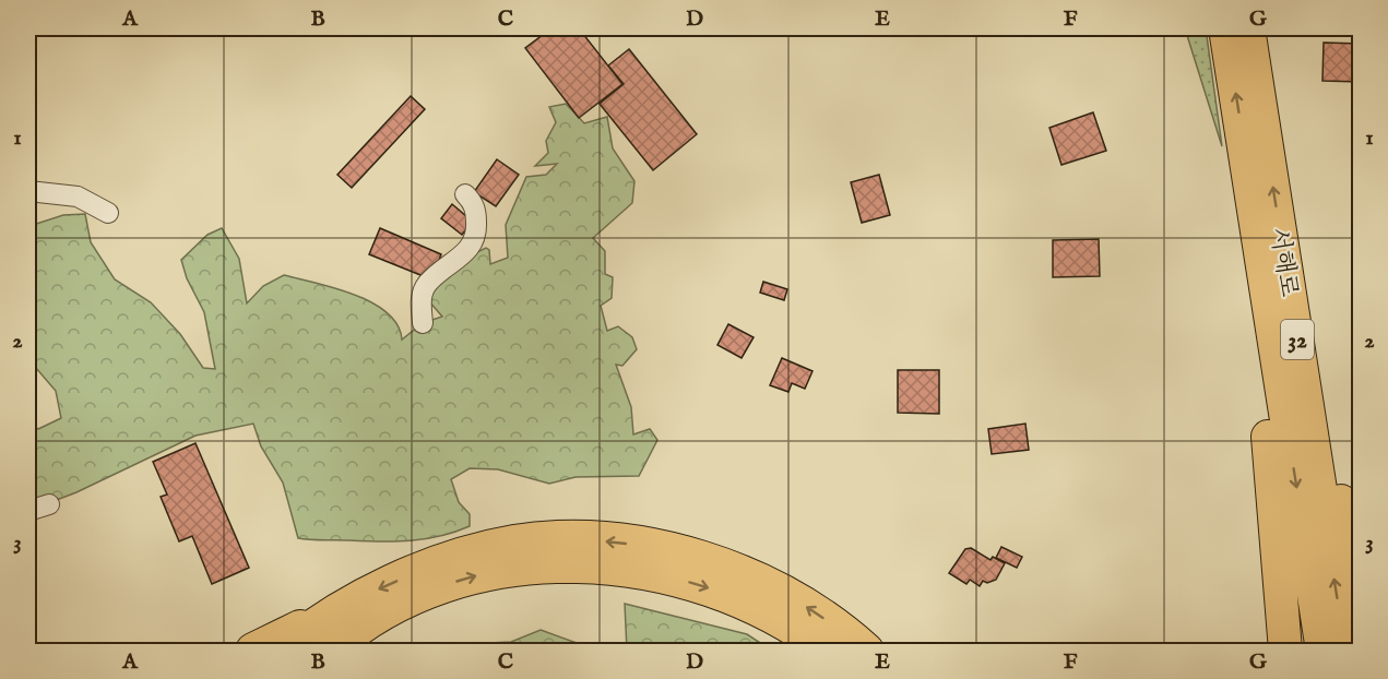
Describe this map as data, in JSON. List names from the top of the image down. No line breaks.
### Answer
{"streets":{"highway":["서해로","32"]},"grid":{"columns":["A","B","C","D","E","F","G"],"rows":["1","2","3"]}}
